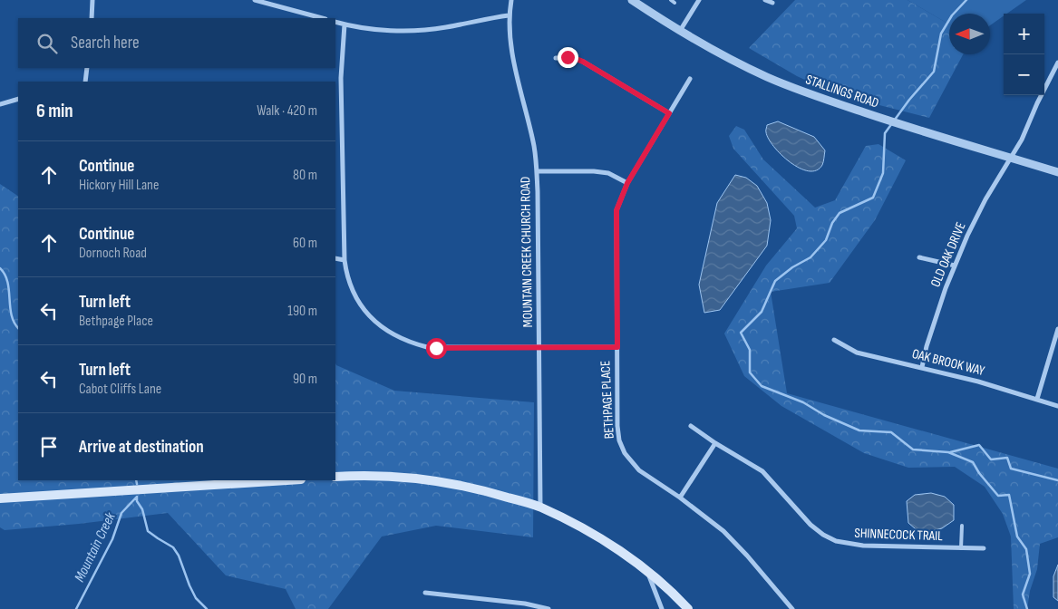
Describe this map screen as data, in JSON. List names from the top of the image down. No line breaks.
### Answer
{"streets":{"street":["STALLINGS ROAD","MOUNTAIN CREEK CHURCH ROAD","OLD OAK DRIVE","OAK BROOK WAY","BETHPAGE PLACE","SHINNECOCK TRAIL"]},"crossings":[["STALLINGS ROAD","OLD OAK DRIVE"],["OLD OAK DRIVE","OAK BROOK WAY"]],"water":["Mountain Creek"],"north":"left","page":{"map_buttons":["+","−"],"search":"Search here","heading":["6 min","Walk · 420 m"],"list":[["Continue","Hickory Hill Lane","80 m"],["Continue","Dornoch Road","60 m"],["Turn left","Bethpage Place","190 m"],["Turn left","Cabot Cliffs Lane","90 m"],"Arrive at destination"]}}
